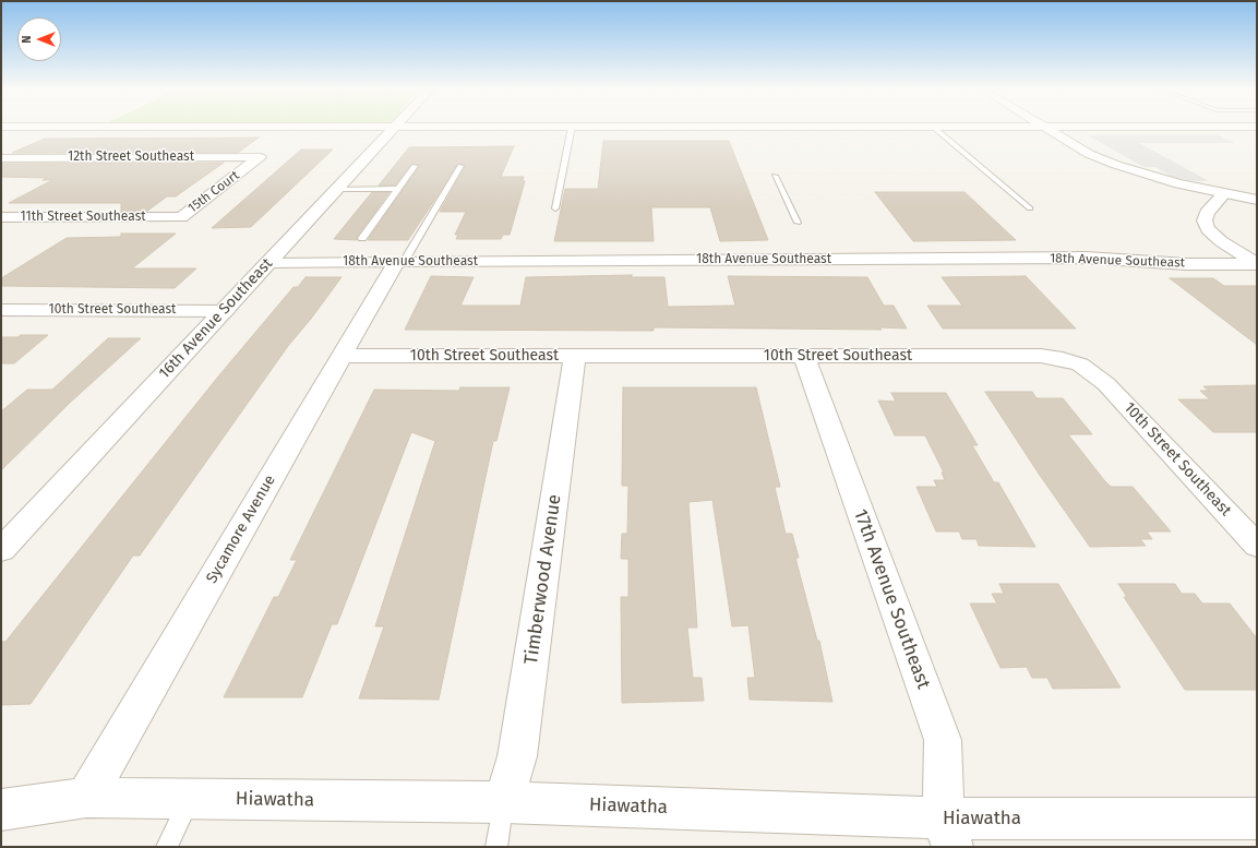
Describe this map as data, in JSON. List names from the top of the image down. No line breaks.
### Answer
{"streets":{"street":["12th Street Southeast","15th Court","11th Street Southeast","18th Avenue Southeast","10th Street Southeast","16th Avenue Southeast","Sycamore Avenue","Timberwood Avenue","17th Avenue Southeast","Hiawatha"]},"crossings":[["12th Street Southeast","15th Court"],["15th Court","11th Street Southeast"],["18th Avenue Southeast","16th Avenue Southeast"],["18th Avenue Southeast","Sycamore Avenue"],["10th Street Southeast","16th Avenue Southeast"],["10th Street Southeast","Sycamore Avenue"],["10th Street Southeast","Timberwood Avenue"],["10th Street Southeast","17th Avenue Southeast"],["Sycamore Avenue","Hiawatha"],["Timberwood Avenue","Hiawatha"],["17th Avenue Southeast","Hiawatha"]],"north":"left"}
